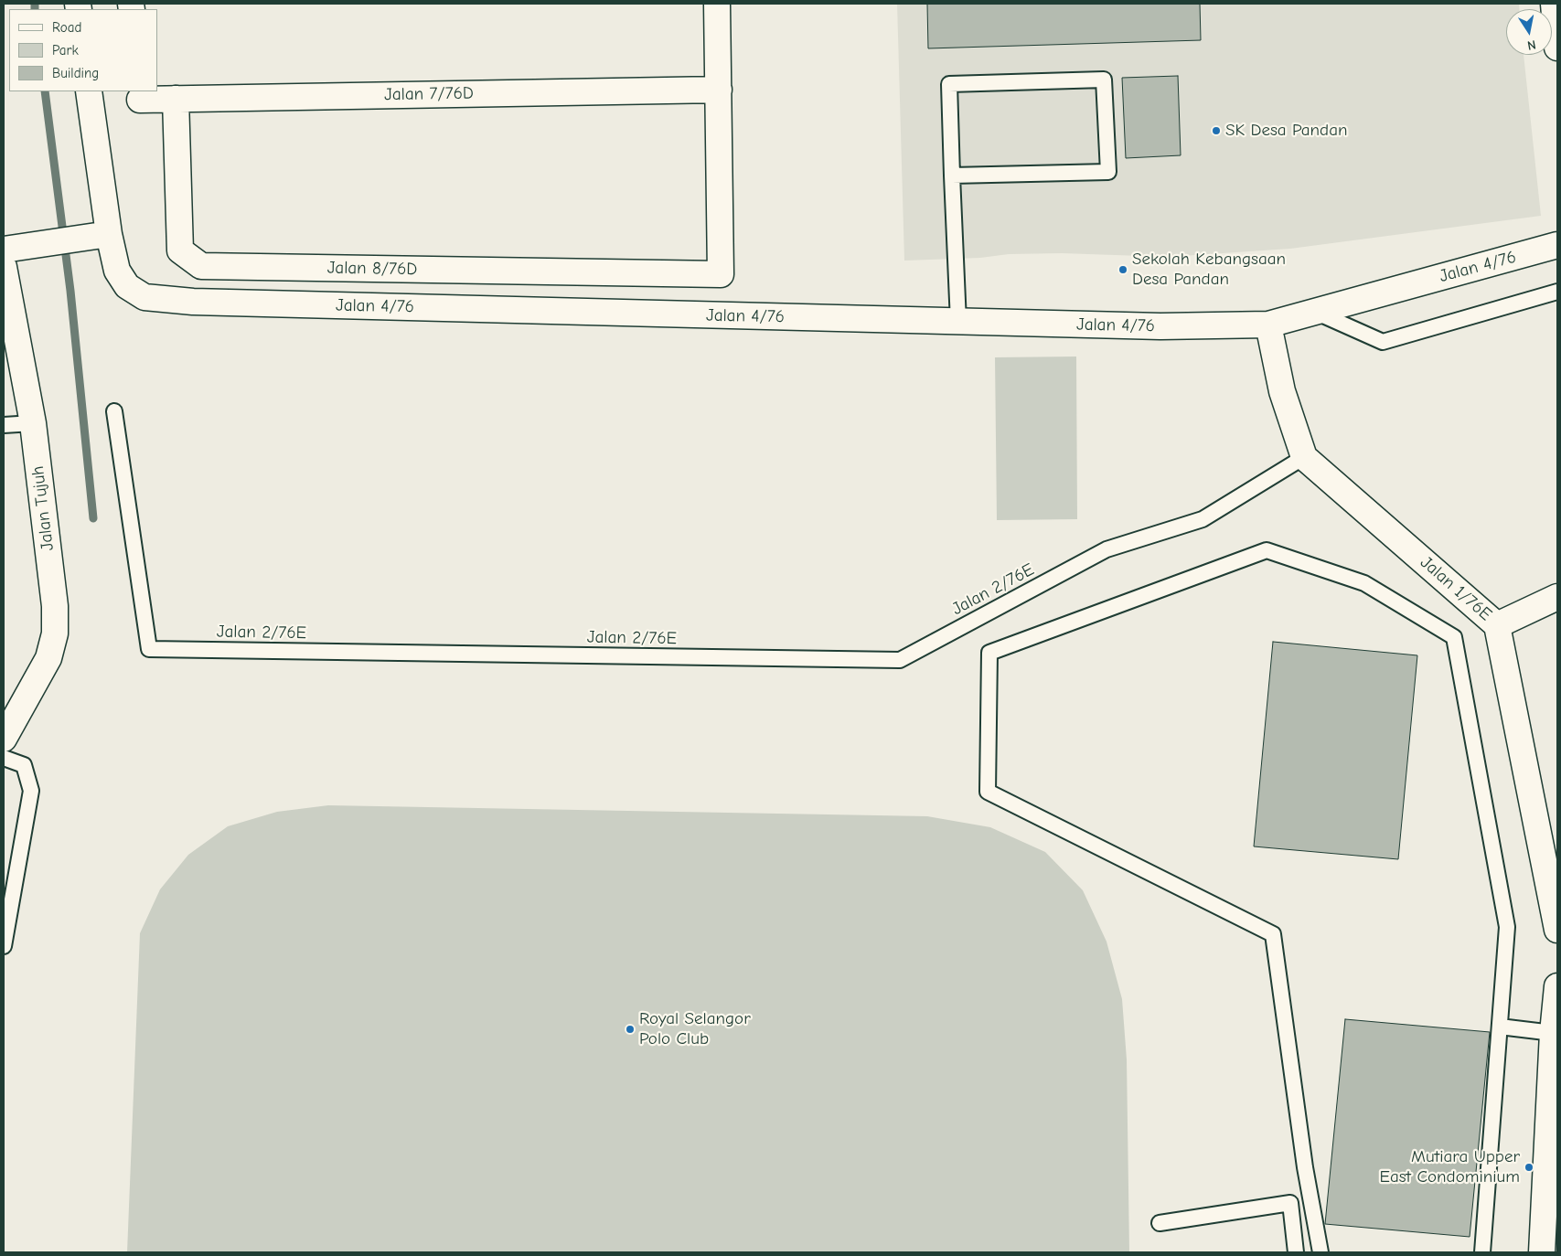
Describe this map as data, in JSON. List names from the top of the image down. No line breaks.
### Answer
{"streets":{"street":["Jalan 7/76D","Jalan 4/76","Jalan 8/76D","Jalan Tujuh","Jalan 1/76E"],"lane":["Jalan 2/76E"]},"crossings":[["Jalan 7/76D","Jalan 8/76D"],["Jalan 1/76E","Jalan 2/76E"]],"places":["SK Desa Pandan","Sekolah Kebangsaan Desa Pandan","Royal Selangor Polo Club","Mutiara Upper East Condominium"],"legend":["Road","Park","Building"],"north":"bottom"}
